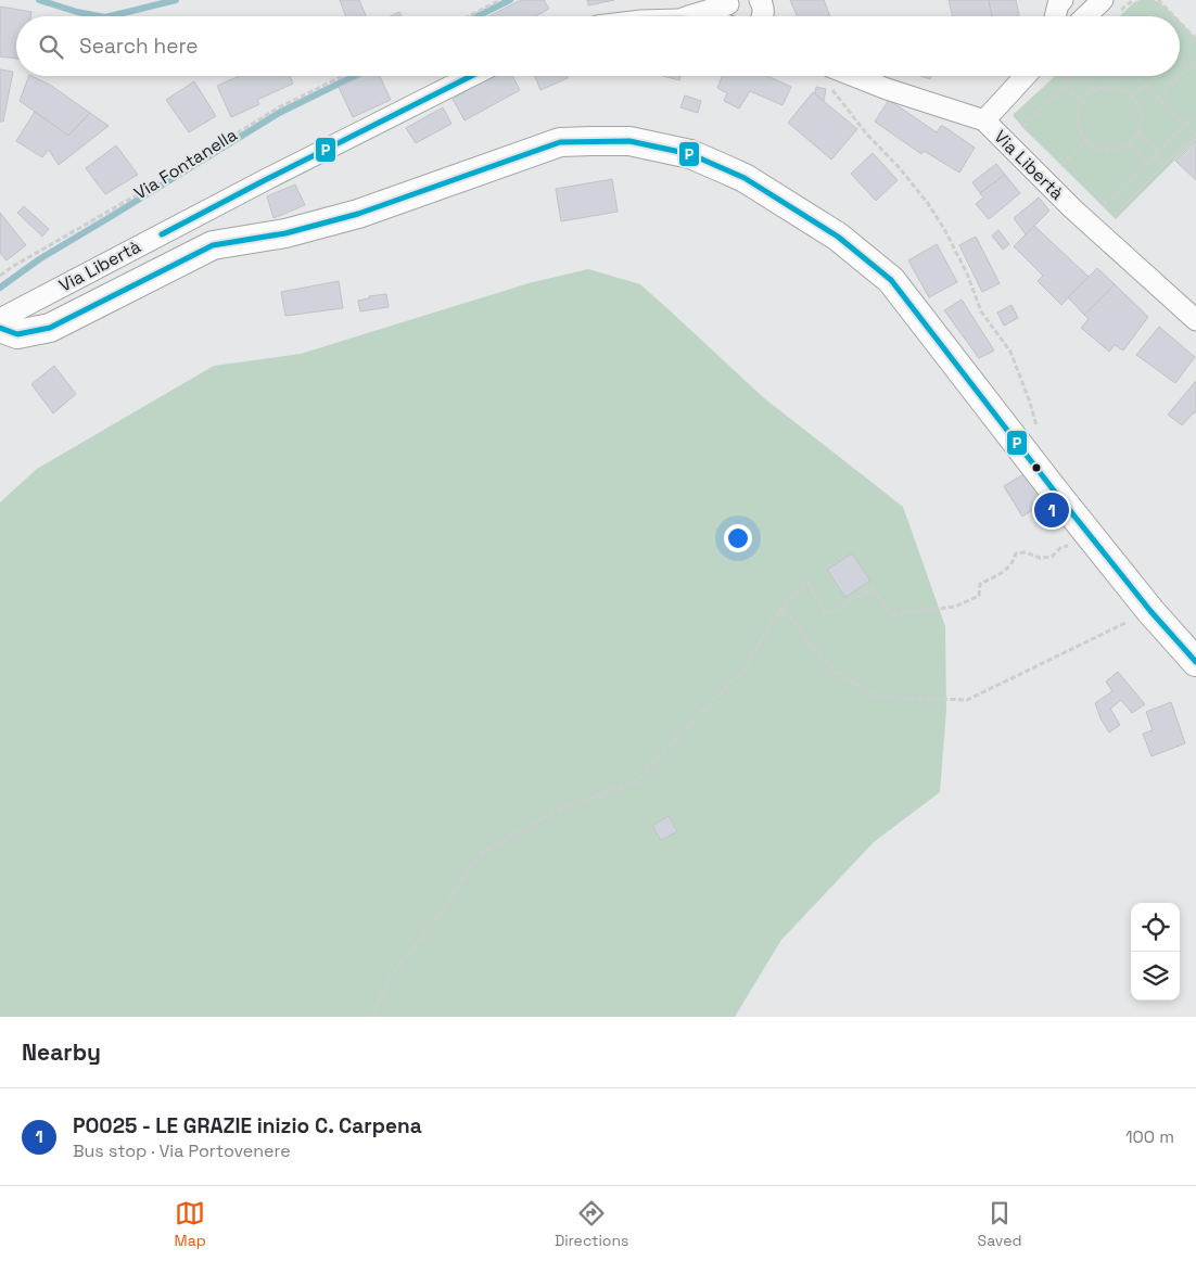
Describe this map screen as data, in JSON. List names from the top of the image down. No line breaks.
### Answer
{"streets":{"street":["Via Libertà"],"path":["Via Fontanella"]},"lines":["transit line P"],"page":{"search":"Search here","pins":"1","heading":"Nearby","list":[{"mark":"1","name":"PO025 - LE GRAZIE inizio C. Carpena","note":"Bus stop · Via Portovenere","value":"100 m"}],"nav":["Map","Directions","Saved"]}}
